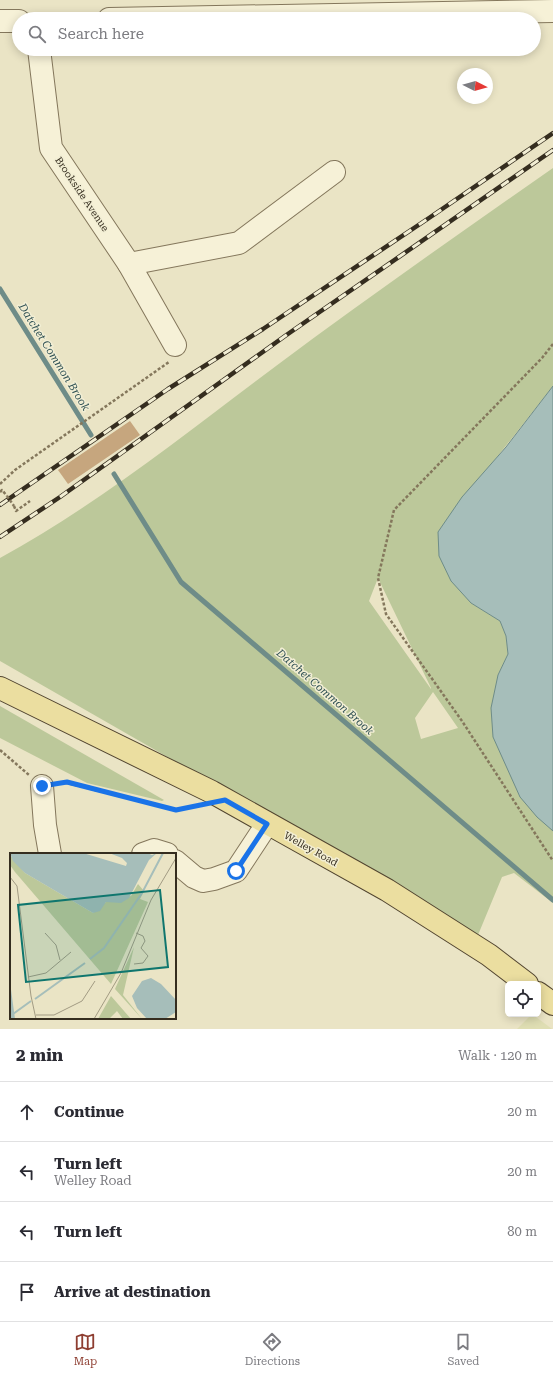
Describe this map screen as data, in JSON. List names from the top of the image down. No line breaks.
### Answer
{"streets":{"main road":["Welley Road"],"street":["Brookside Avenue"]},"water":["Datchet Common Brook"],"north":"right","page":{"search":"Search here","heading":["2 min","Walk · 120 m"],"list":[["Continue","20 m"],["Turn left","Welley Road","20 m"],["Turn left","80 m"],"Arrive at destination"],"nav":["Map","Directions","Saved"]}}
